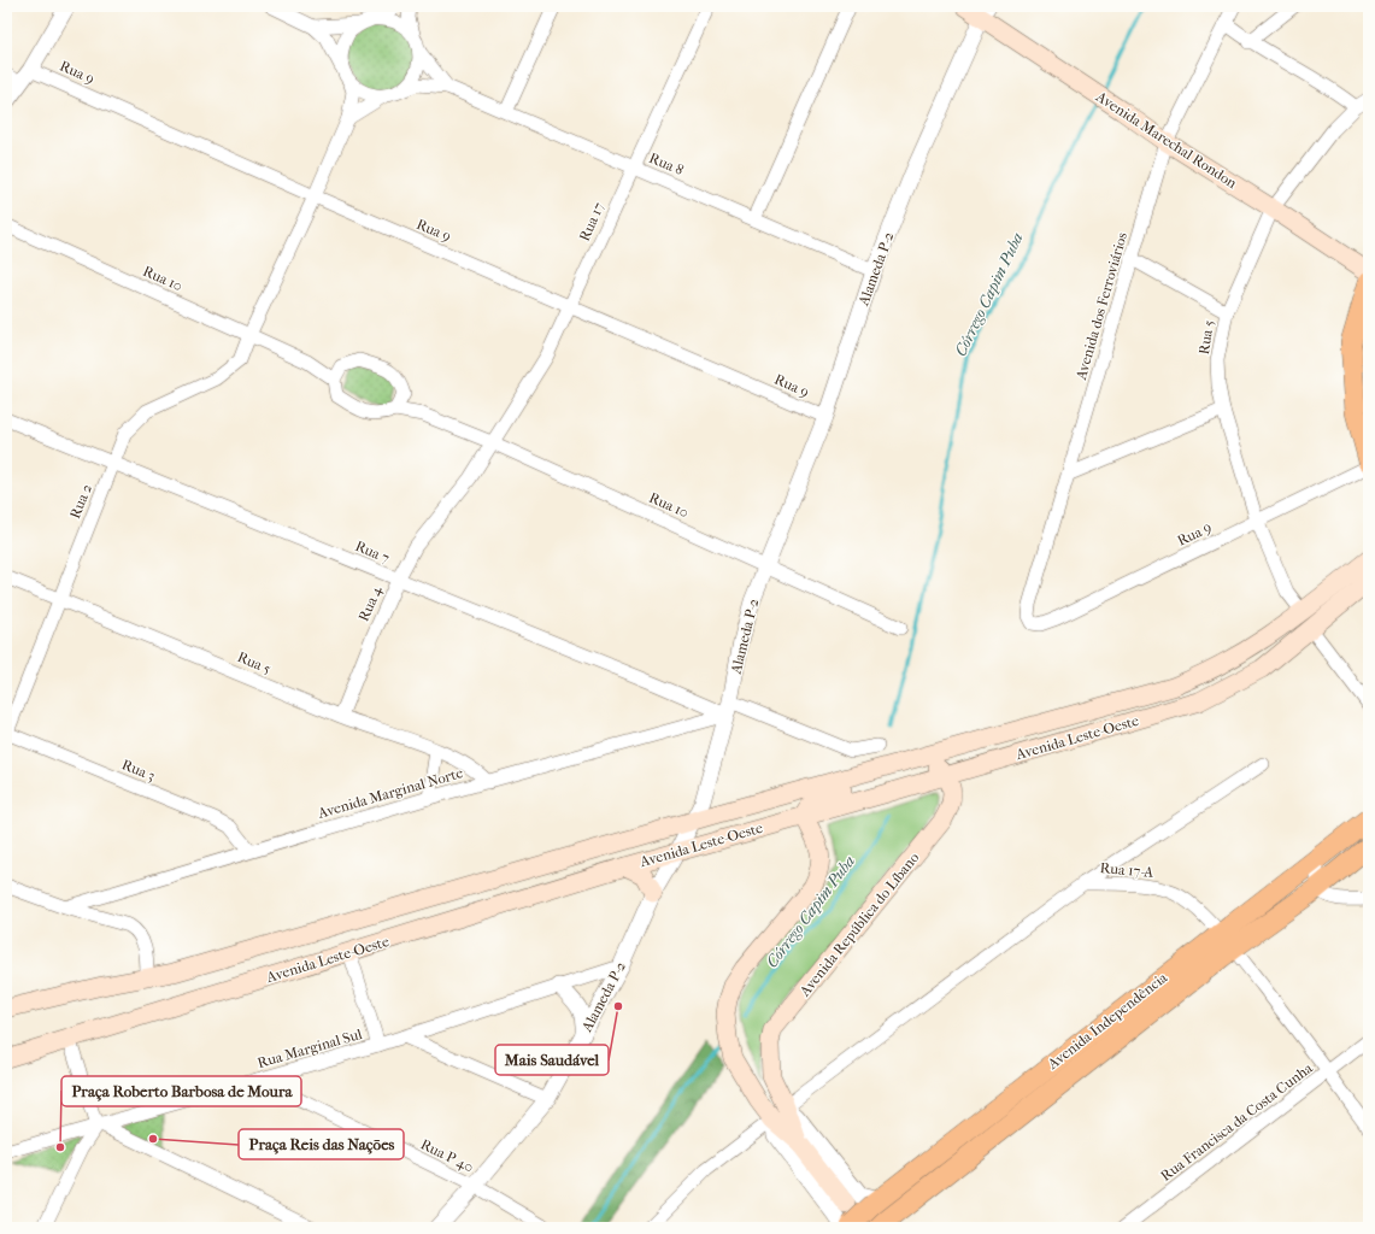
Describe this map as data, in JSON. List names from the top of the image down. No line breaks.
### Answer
{"streets":{"main road":["Avenida Marechal Rondon","Avenida Leste-Oeste","Avenida República do Líbano","Avenida Independência"],"street":["Rua 9","Rua 8","Rua 17","Alameda P-2","Rua 10","Avenida dos Ferroviários","Rua 5","Rua 2","Rua 7","Rua 4","Rua 3","Avenida Marginal Norte","Rua 17-A","Rua Marginal Sul","Rua Francisca da Costa Cunha","Rua P 40"]},"crossings":[["Rua 9","Rua 17"],["Rua 9","Alameda P-2"],["Rua 9","Avenida dos Ferroviários"],["Rua 9","Rua 5"],["Rua 9","Rua 2"],["Avenida Marechal Rondon","Alameda P-2"],["Avenida Marechal Rondon","Avenida dos Ferroviários"],["Avenida Marechal Rondon","Rua 5"],["Rua 8","Rua 17"],["Rua 8","Alameda P-2"],["Rua 8","Rua 2"],["Rua 17","Rua 10"],["Rua 17","Rua 4"],["Alameda P-2","Rua 10"],["Alameda P-2","Rua 7"],["Alameda P-2","Avenida Leste-Oeste"],["Alameda P-2","Avenida Marginal Norte"],["Alameda P-2","Rua Marginal Sul"],["Alameda P-2","Rua P 40"],["Rua 10","Rua 2"],["Rua 10","Rua 4"],["Rua 5","Rua 2"],["Rua 5","Rua 4"],["Rua 5","Avenida Leste-Oeste"],["Rua 5","Avenida Marginal Norte"],["Rua 2","Rua 7"],["Rua 2","Rua 3"],["Rua 7","Rua 4"],["Rua 7","Avenida Marginal Norte"],["Avenida Leste-Oeste","Avenida República do Líbano"],["Rua 3","Avenida Marginal Norte"],["Rua 17-A","Avenida República do Líbano"],["Rua 17-A","Avenida Independência"],["Rua 17-A","Rua Francisca da Costa Cunha"],["Avenida República do Líbano","Avenida Independência"],["Rua Marginal Sul","Rua P 40"]],"water":["Córrego Capim Puba"],"places":["Mais Saudável","Praça Reis das Nações","Praça Roberto Barbosa de Moura"]}
